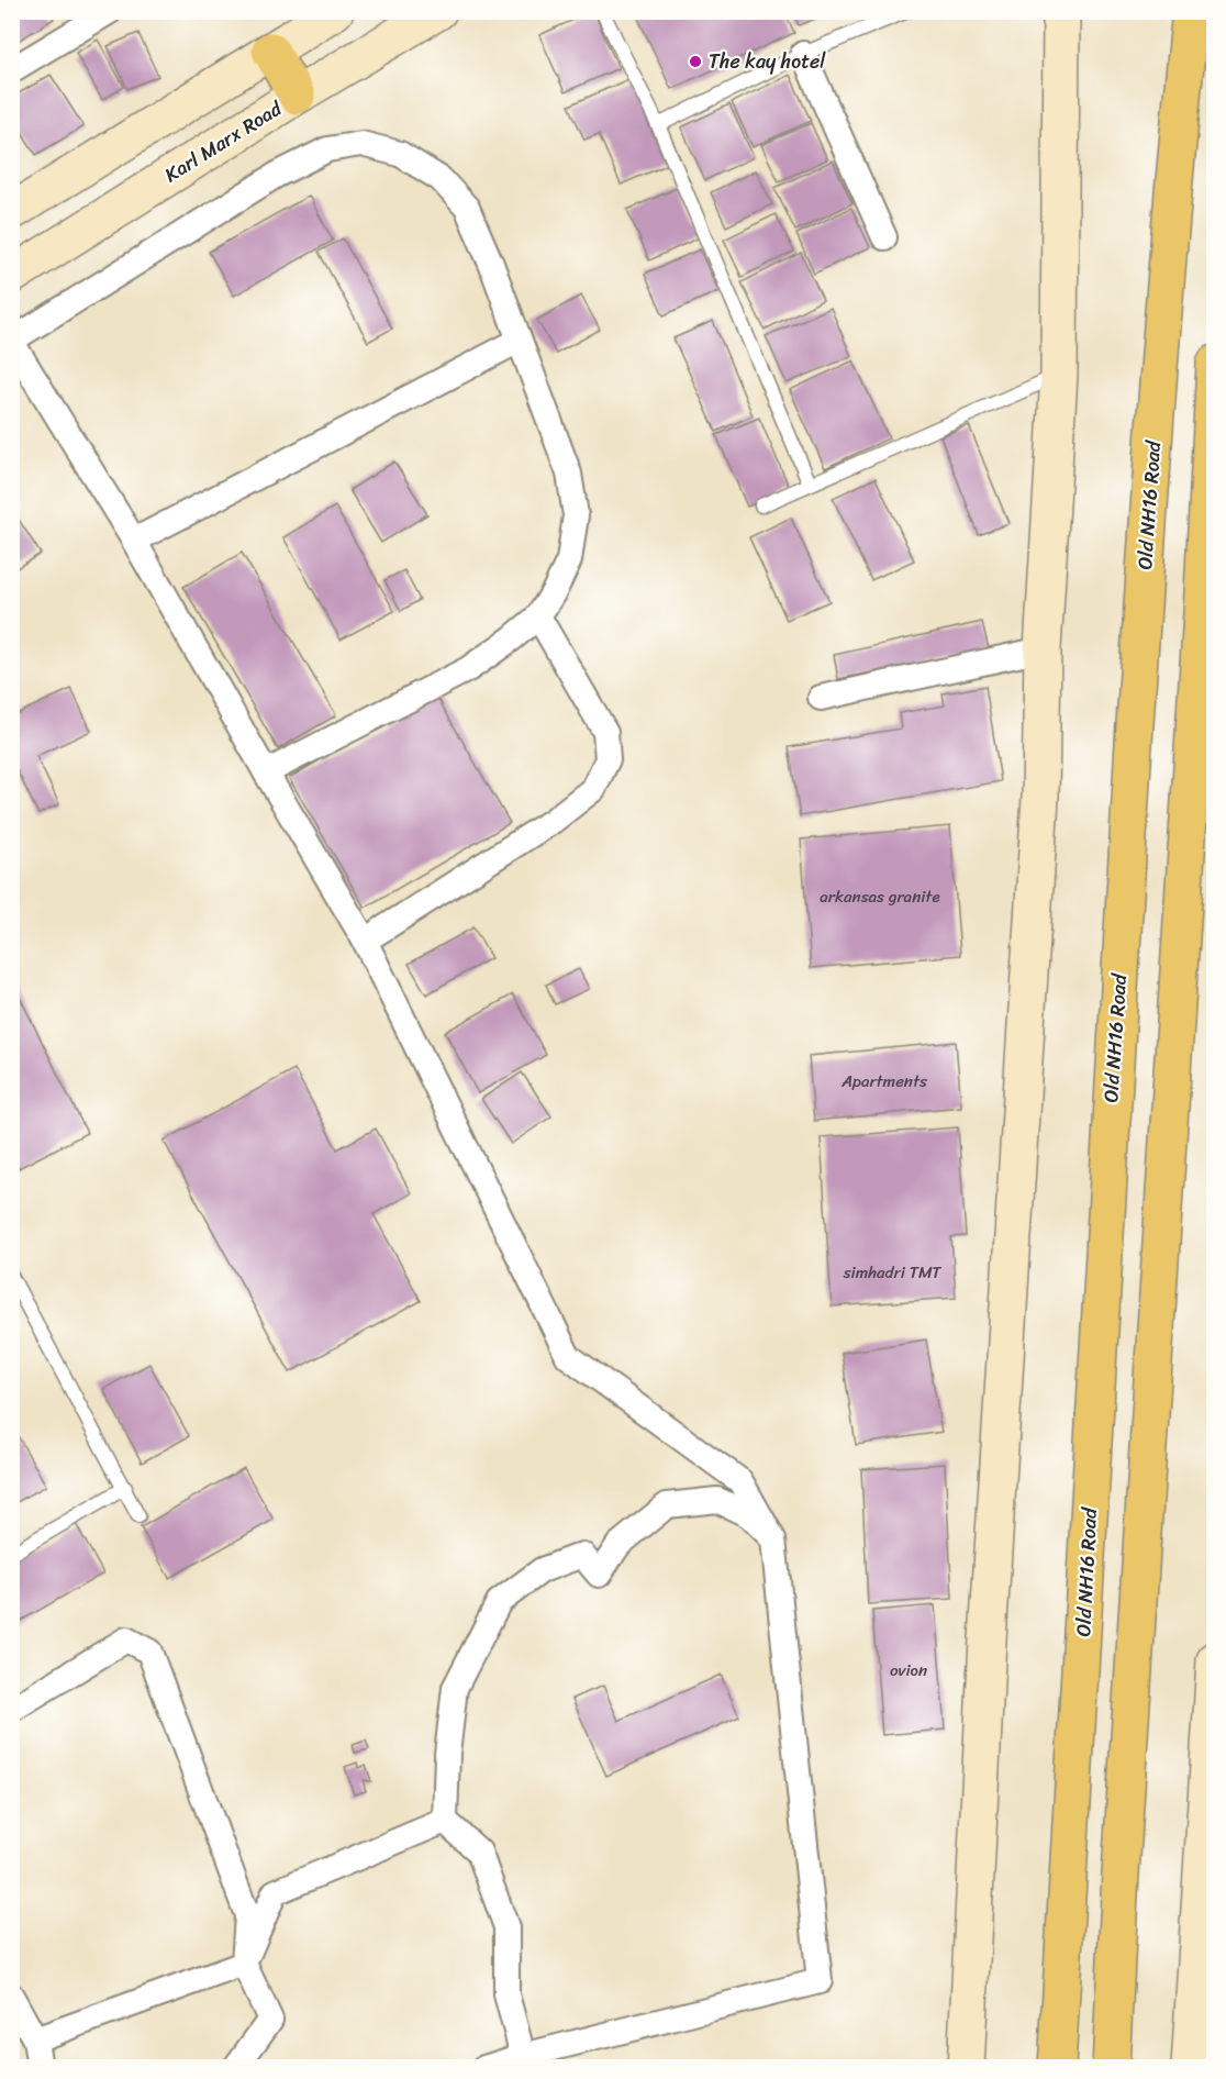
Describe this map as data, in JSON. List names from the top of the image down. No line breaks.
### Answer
{"streets":{"main road":["Old NH16 Road"],"street":["Karl Marx Road"]},"places":["The kay hotel"],"house_numbers":["arkansas granite","Apartments","simhadri TMT","ovion"]}
